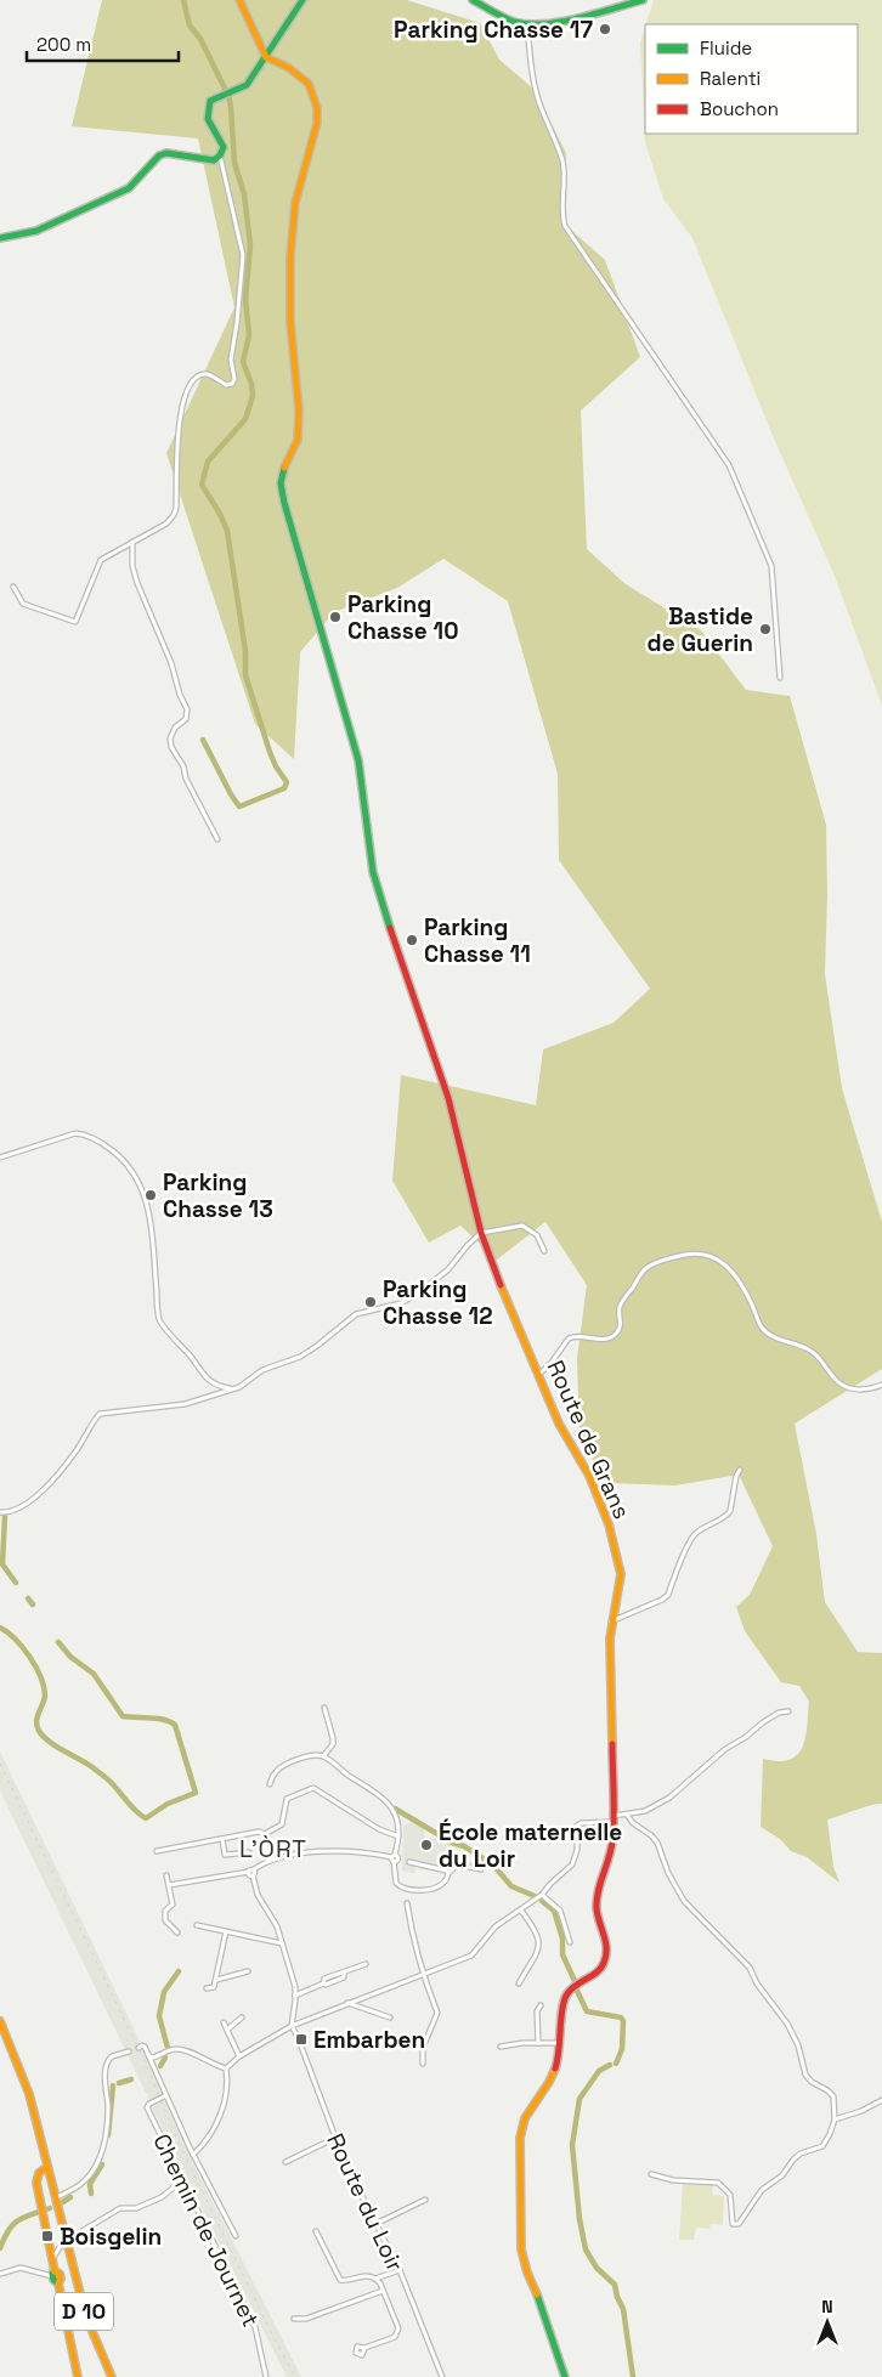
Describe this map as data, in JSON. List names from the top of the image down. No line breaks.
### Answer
{"streets":{"street":["Route de Grans","Route du Loir","Chemin de Journet","D 10"]},"districts":["L'ÒRT"],"places":{"other":["Parking Chasse 17","Parking Chasse 10","Bastide de Guerin","Parking Chasse 11","Parking Chasse 13","Parking Chasse 12","École maternelle du Loir"],"transit":["Embarben","Boisgelin"]},"legend":["Fluide","Ralenti","Bouchon"],"scale_bar":"200 m","north":"top"}
